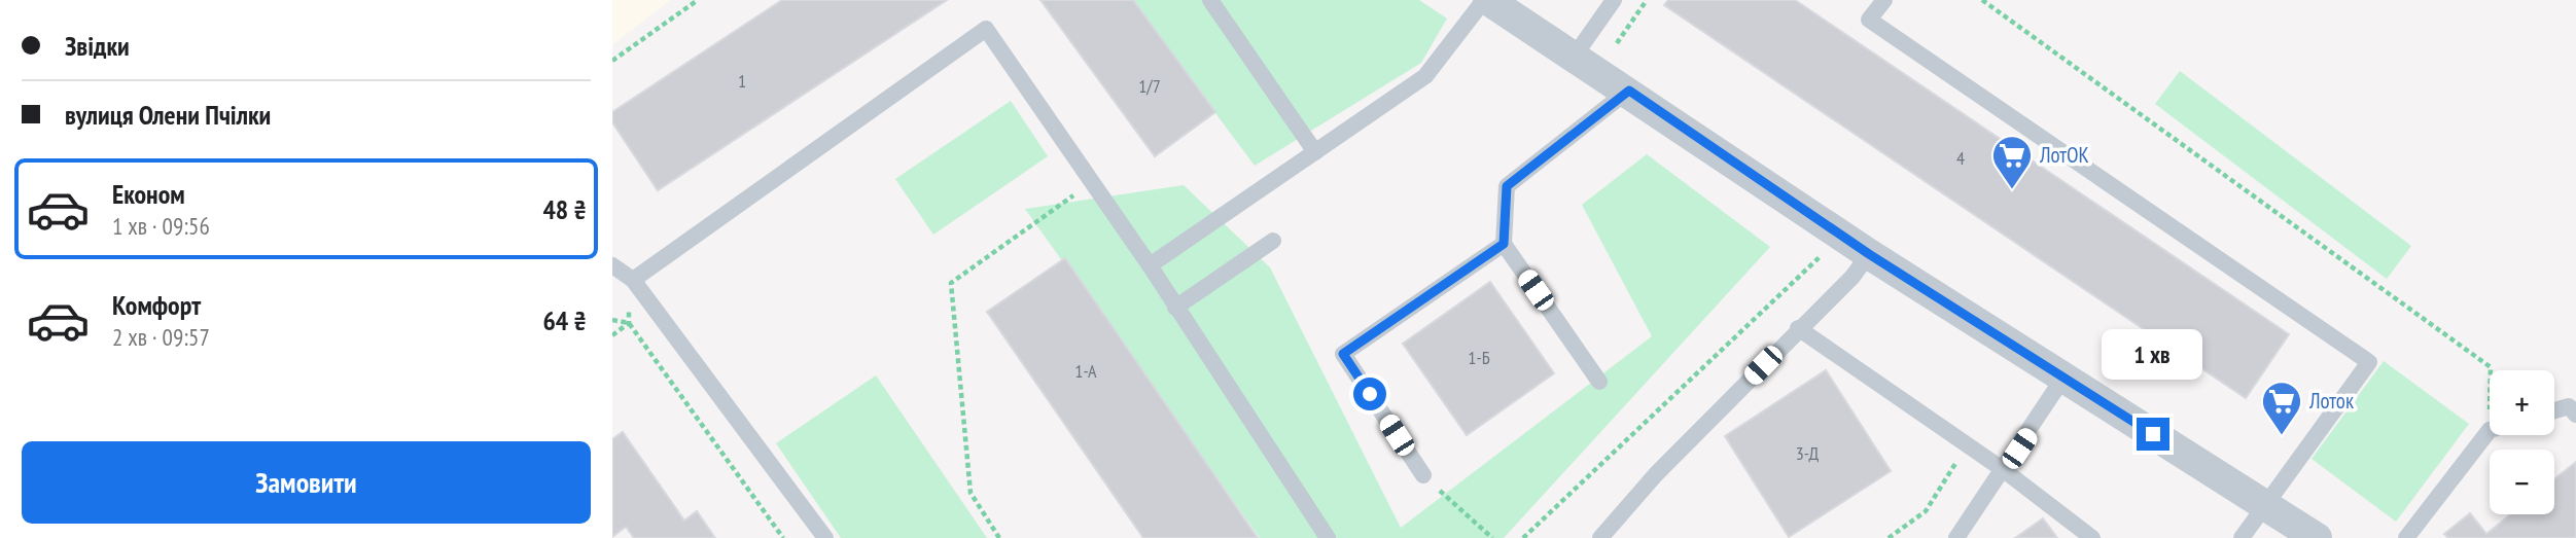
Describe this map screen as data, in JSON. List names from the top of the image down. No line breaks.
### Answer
{"places":{"supermarket":["ЛотОК","Лоток"]},"house_numbers":["1","1/7","4","1-Б","1-А","3-Д"],"page":{"banner":["Звідки","вулиця Олени Пчілки"],"list":[{"name":"Економ","note":"1 хв · 09:56","value":"48 ₴"},{"name":"Комфорт","note":"2 хв · 09:57","value":"64 ₴"}],"bubble":"1 хв","map_buttons":["+","−"],"buttons":"Замовити"}}
